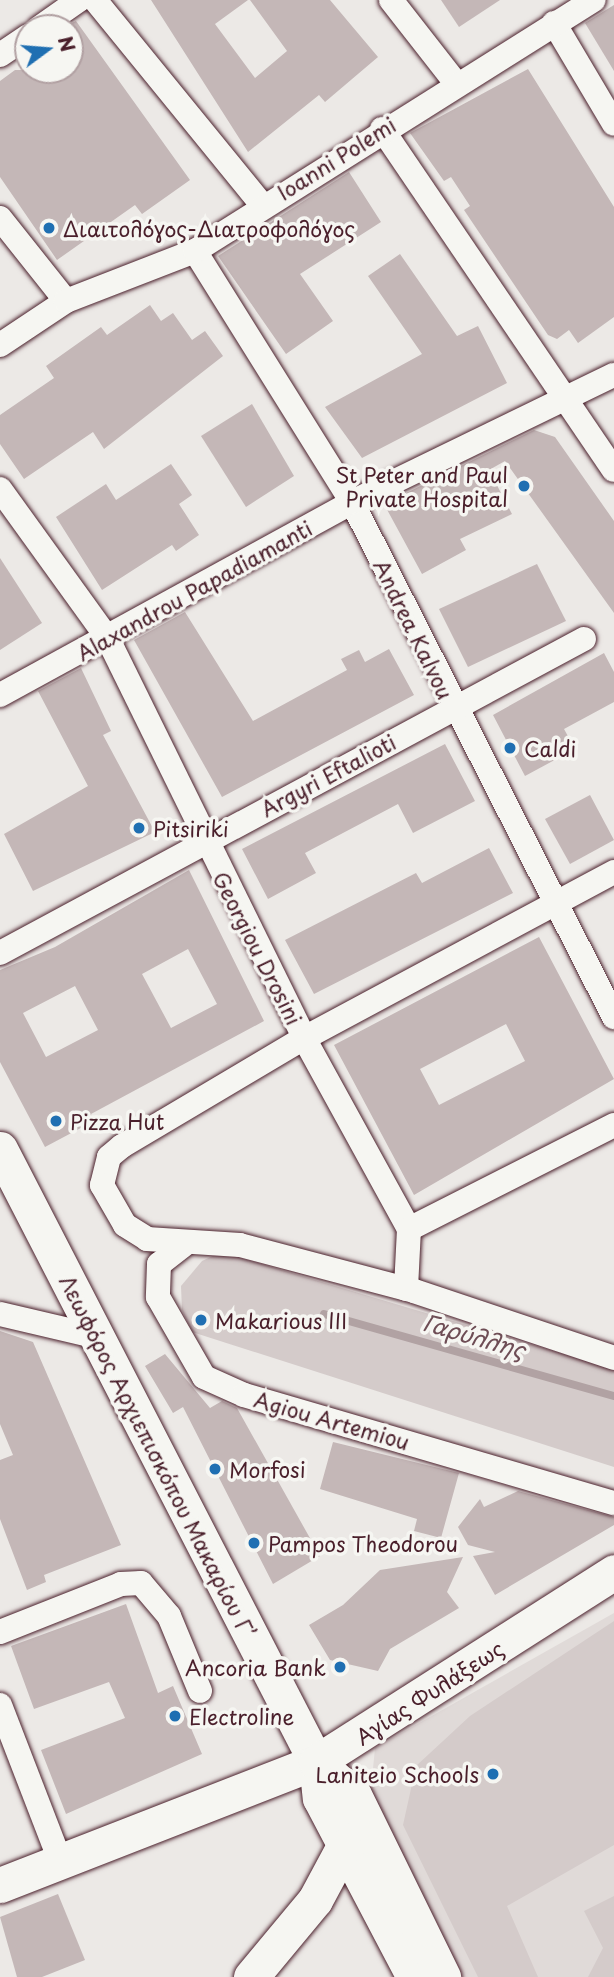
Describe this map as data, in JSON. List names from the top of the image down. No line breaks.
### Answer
{"streets":{"main road":["Λεωφόρος Αρχιεπισκόπου Μακαρίου Γ’","Αγίας Φυλάξεως"],"street":["Ioanni Polemi","Alaxandrou Papadiamanti","Andrea Kalvou","Argyri Eftalioti","Georgiou Drosini","Agiou Artemiou"]},"crossings":[["Ioanni Polemi","Andrea Kalvou"],["Alaxandrou Papadiamanti","Andrea Kalvou"],["Alaxandrou Papadiamanti","Georgiou Drosini"],["Andrea Kalvou","Argyri Eftalioti"],["Argyri Eftalioti","Georgiou Drosini"],["Λεωφόρος Αρχιεπισκόπου Μακαρίου Γ’","Αγίας Φυλάξεως"]],"water":["Γαρύλλης"],"places":["Διαιτολόγος-Διατροφολόγος","St Peter and Paul Private Hospital","Caldi","Pitsiriki","Pizza Hut","Makarious III","Morfosi","Pampos Theodorou","Ancoria Bank","Electroline","Laniteio Schools"],"north":"right"}
